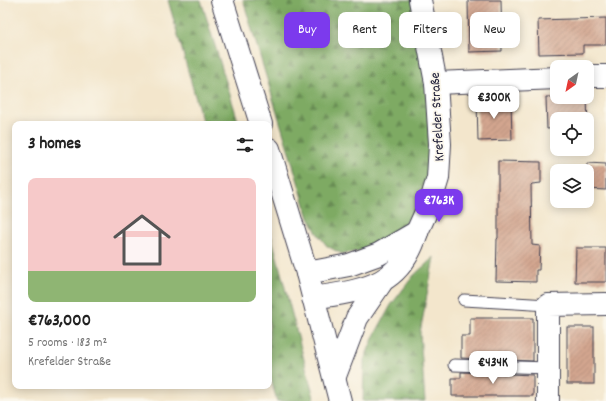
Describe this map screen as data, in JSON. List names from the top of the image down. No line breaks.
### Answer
{"streets":{"main road":["Krefelder Straße"]},"north":"bottom left","page":{"chip":["Buy","Rent","Filters","New"],"price":["€300K","€763K","€434K"],"heading":"3 homes","list":[{"name":"€763,000","note":"5 rooms · 183 m² · Krefelder Straße"}]}}
